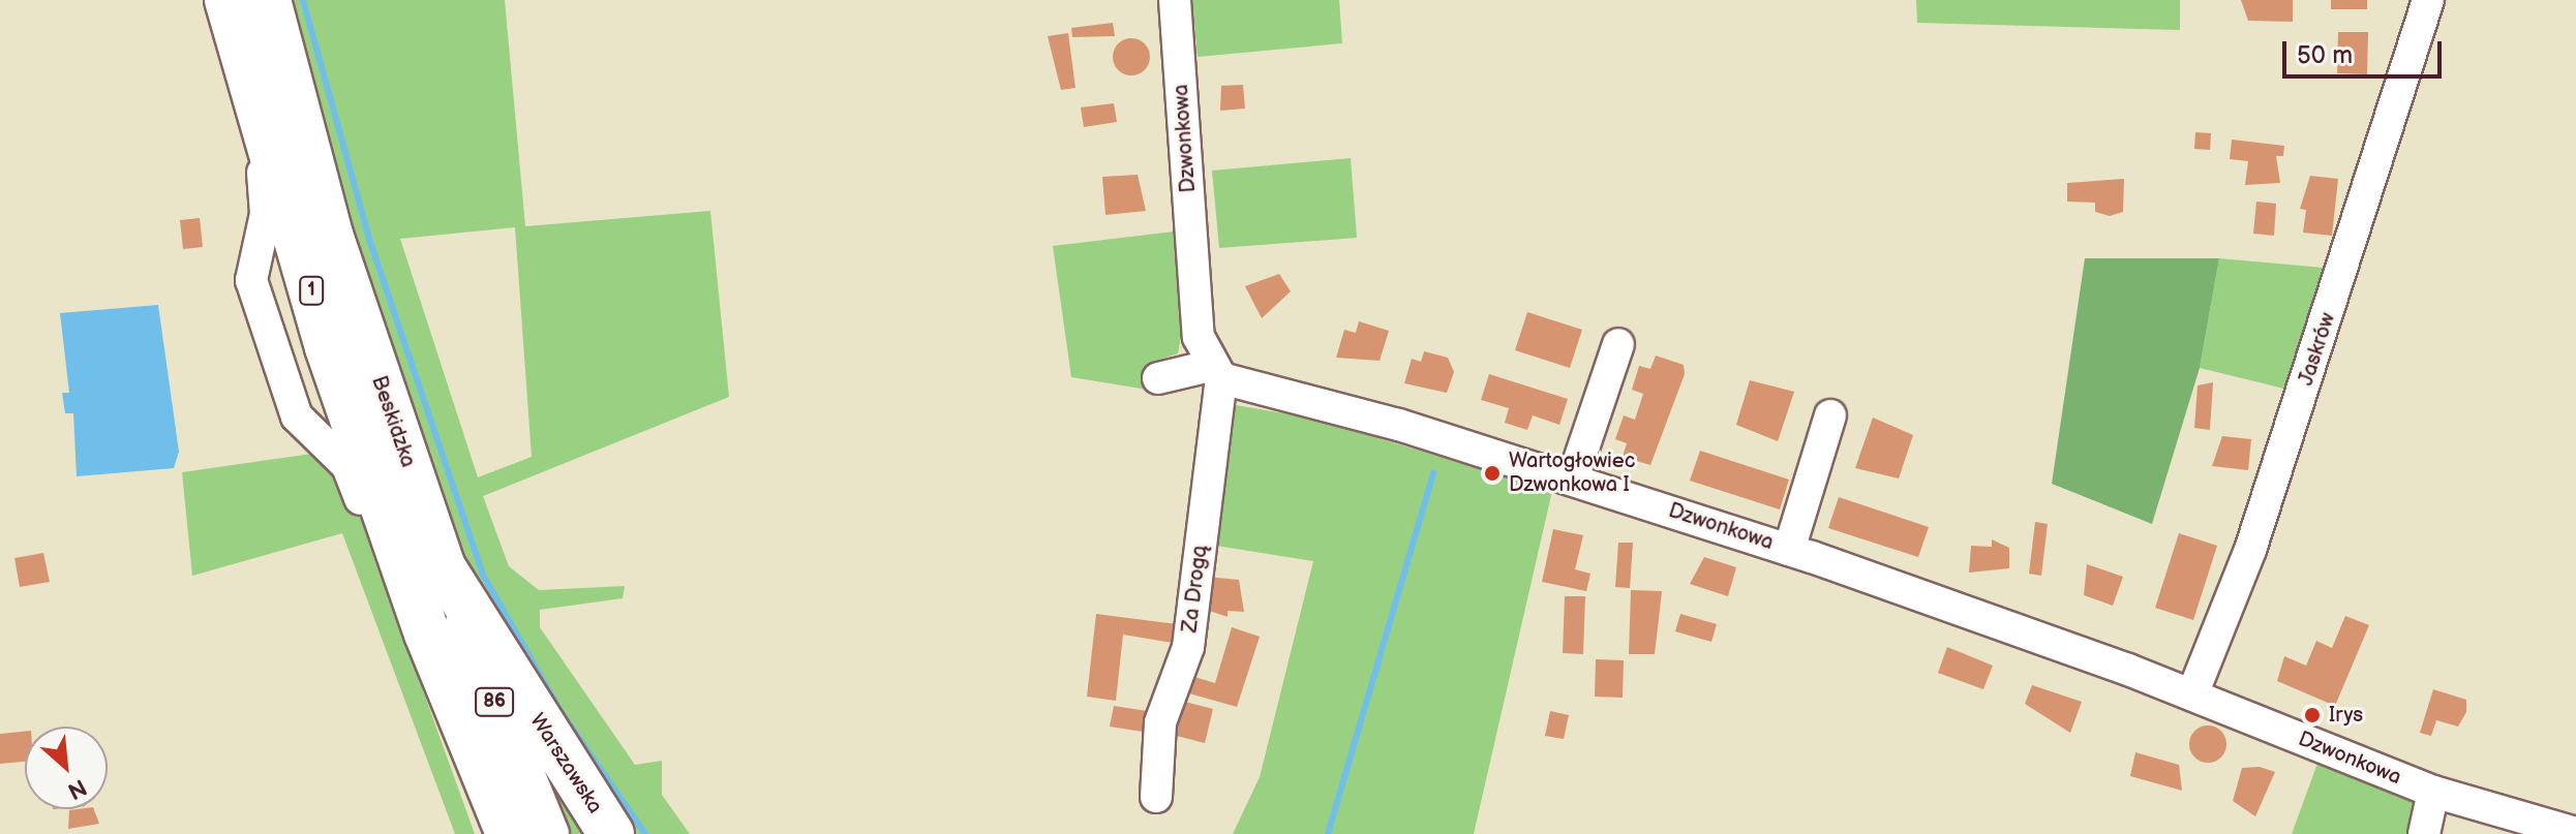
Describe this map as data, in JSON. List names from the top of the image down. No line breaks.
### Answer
{"streets":{"highway":["1","Beskidzka","Warszawska"],"main road":["86"],"street":["Dzwonkowa","Jaskrów","Za Drogą"]},"crossings":[["Dzwonkowa","Jaskrów"],["Dzwonkowa","Za Drogą"],["Beskidzka","Warszawska"]],"places":["Wartogłowiec Dzwonkowa I","Irys"],"scale_bar":"50 m","north":"bottom right"}
